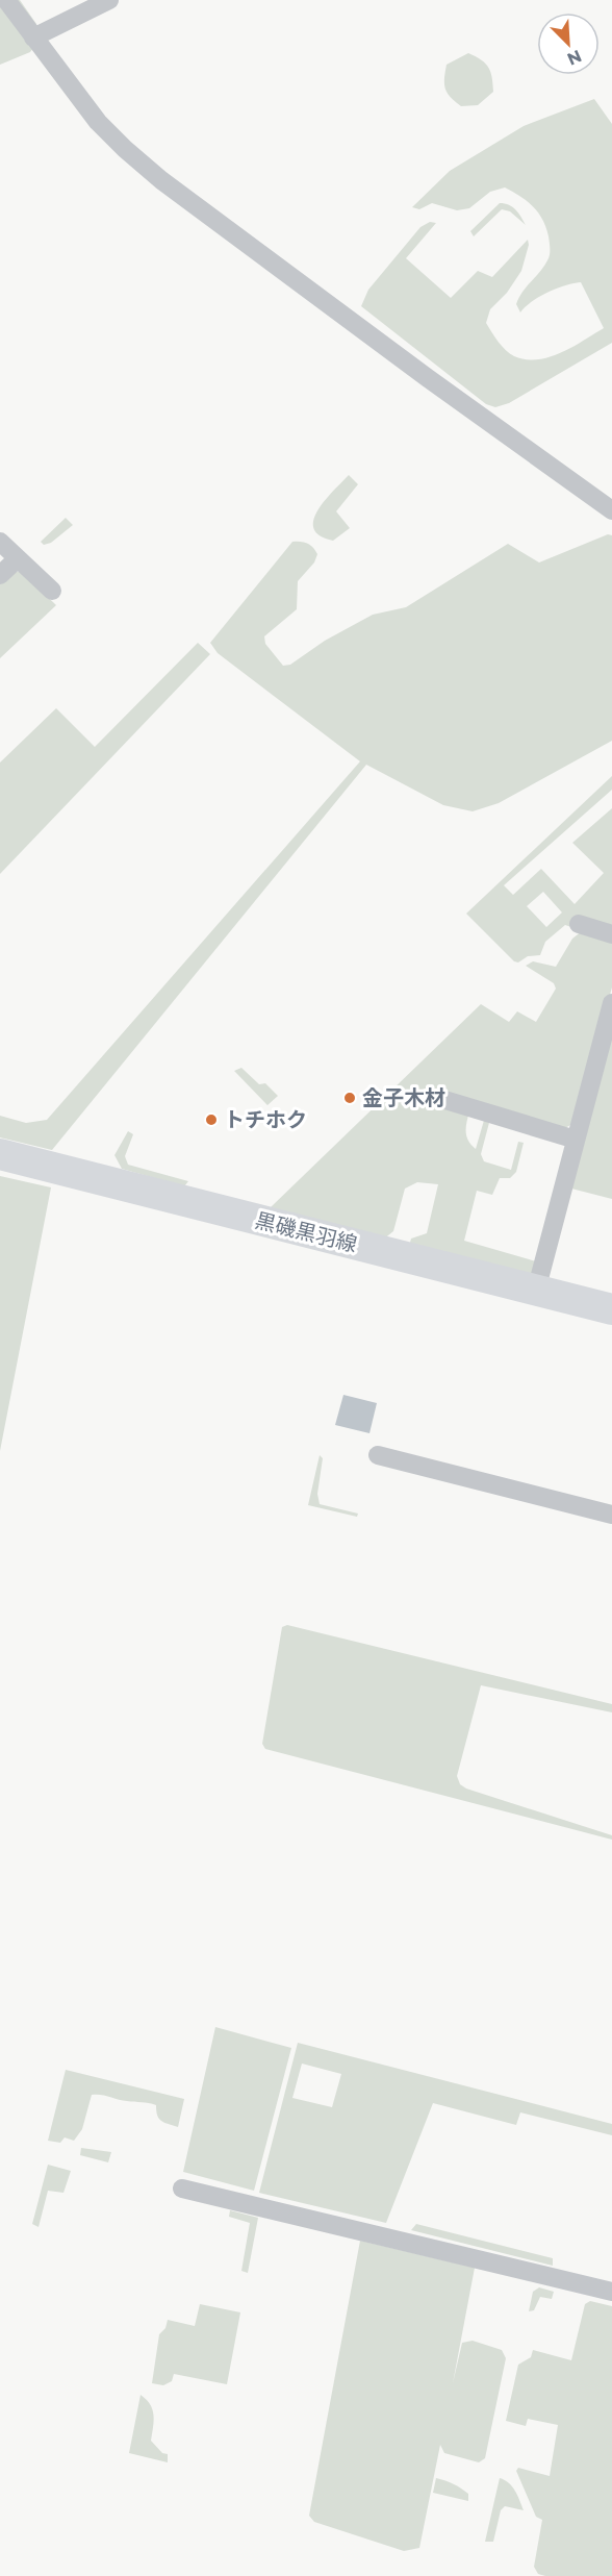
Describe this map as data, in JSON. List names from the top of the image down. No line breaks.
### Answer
{"streets":{"main road":["黒磯黒羽線"]},"places":["金子木材","トチホク"],"north":"bottom right"}
